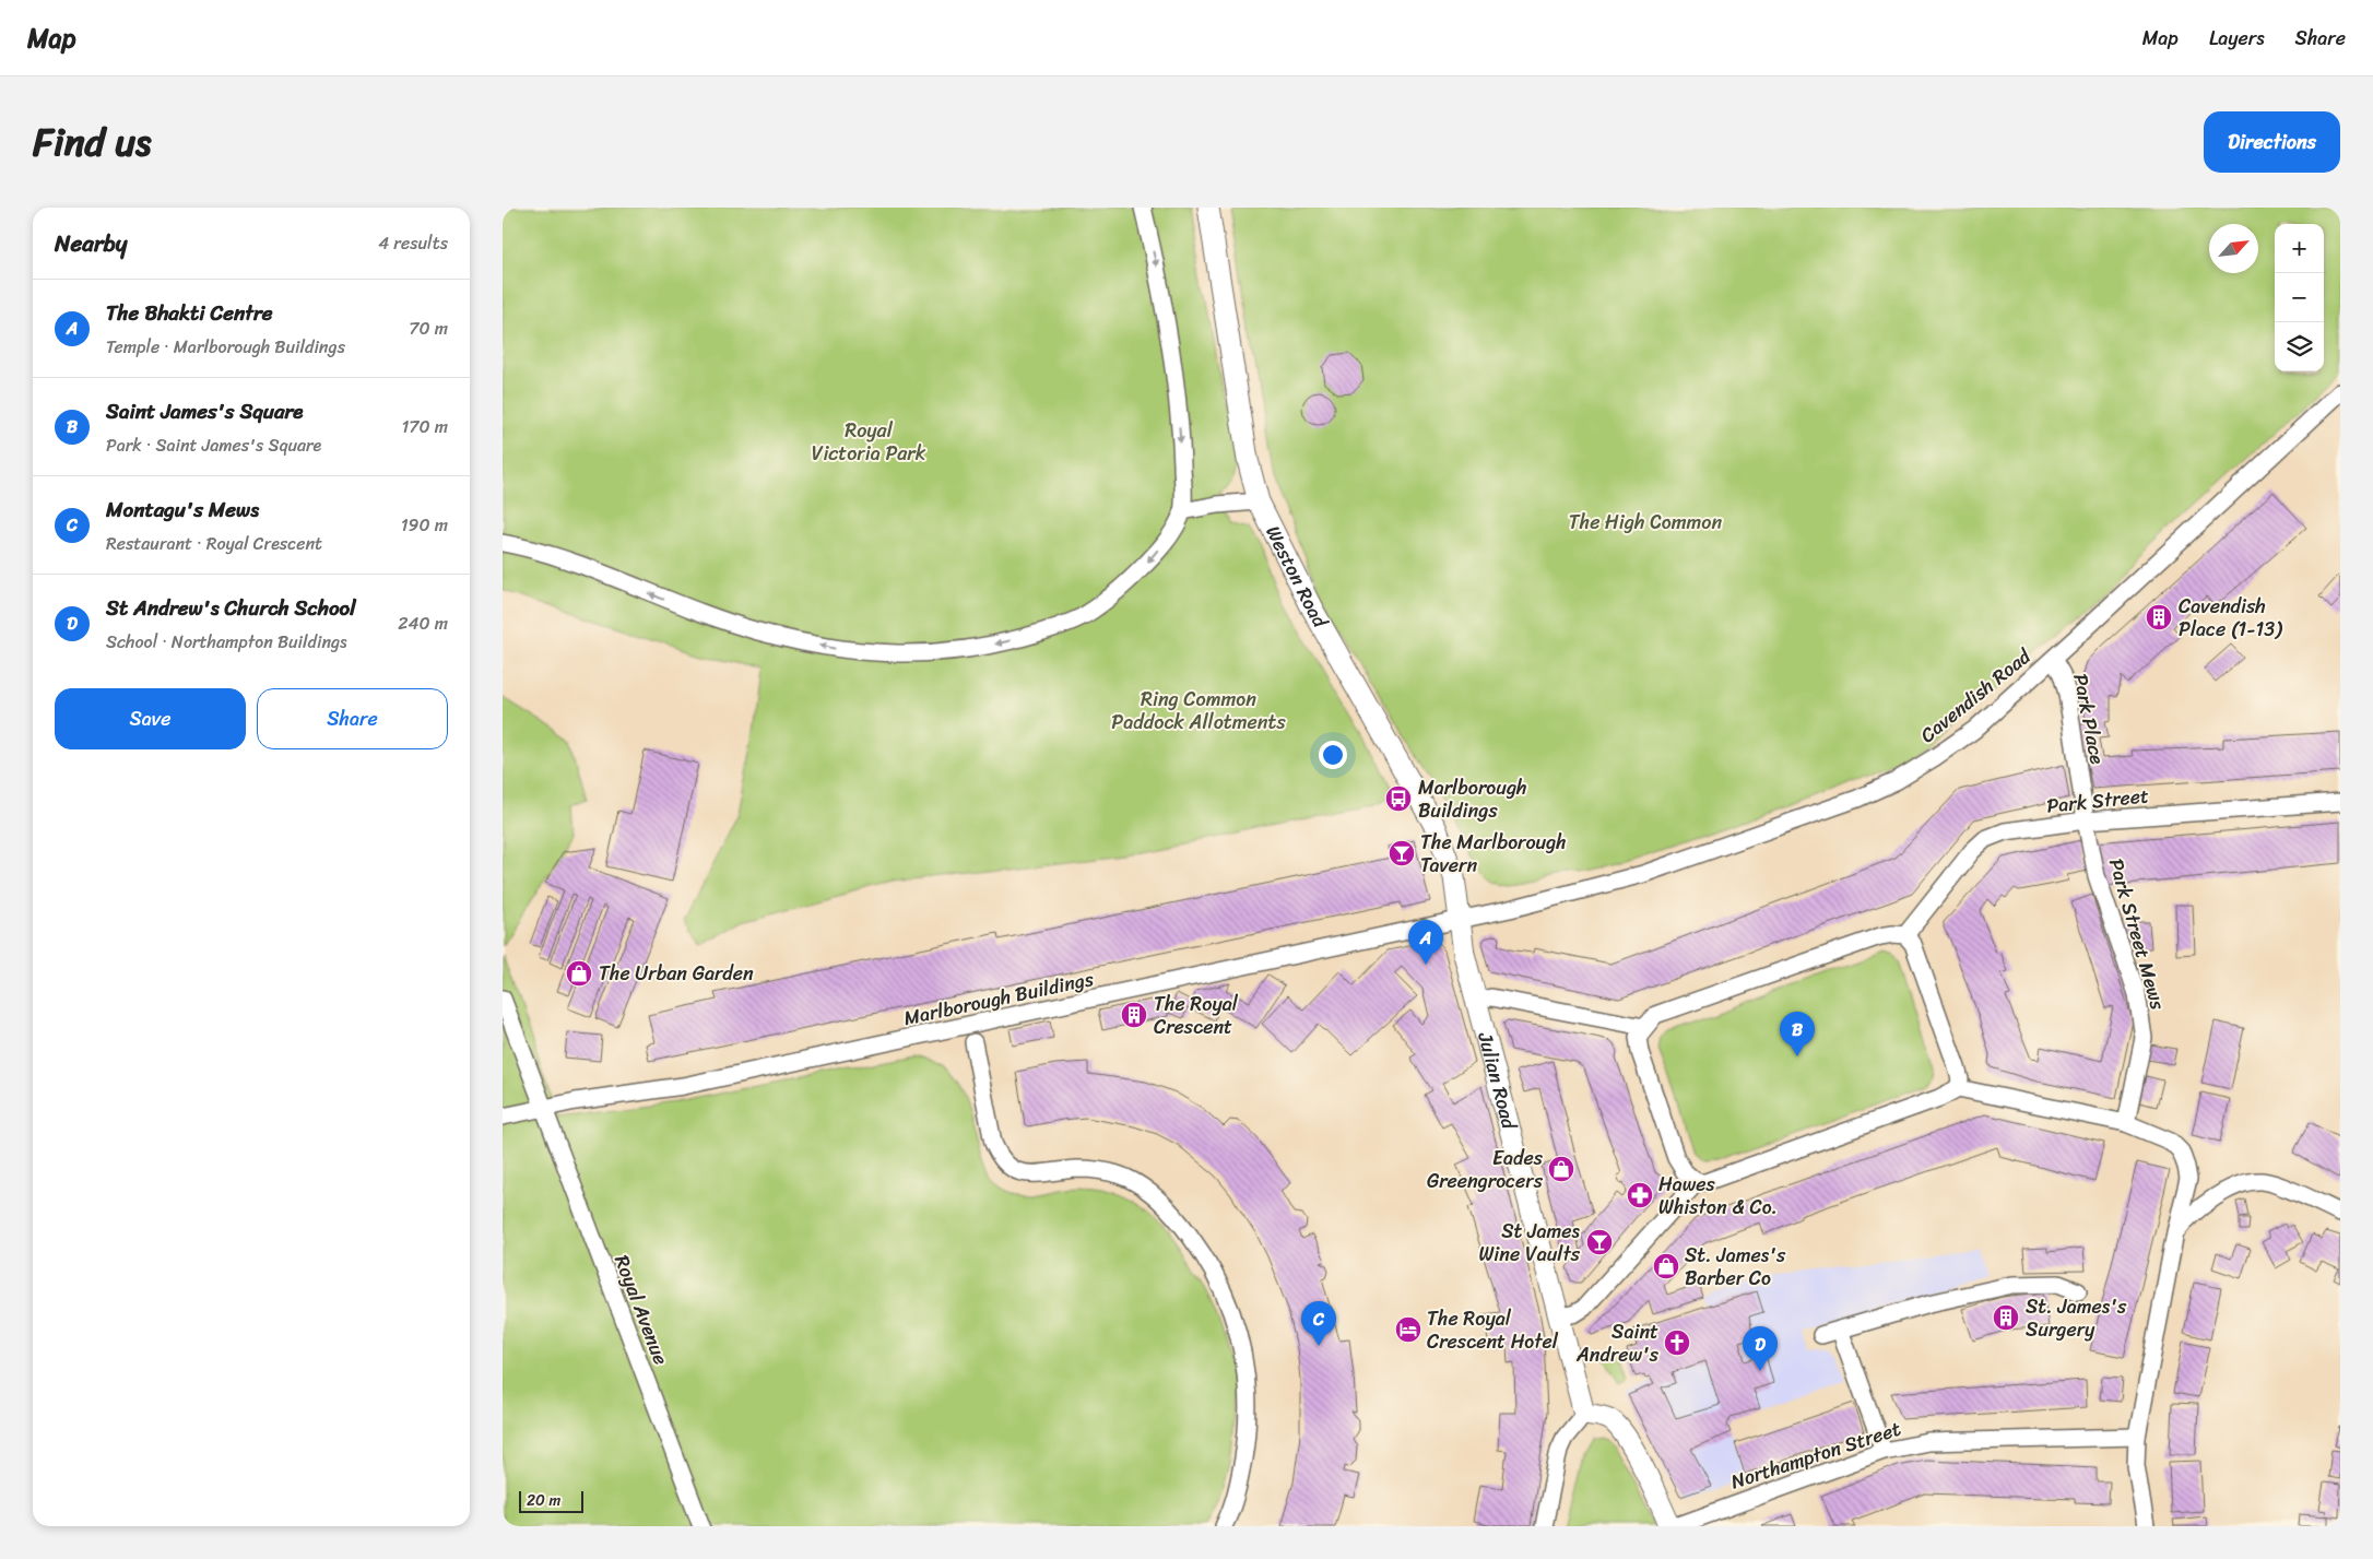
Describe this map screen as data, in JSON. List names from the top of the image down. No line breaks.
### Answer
{"streets":{"street":["Weston Road","Cavendish Road","Park Place","Park Street","Park Street Mews","Marlborough Buildings","Julian Road","Royal Avenue","Northampton Street"]},"crossings":[["Weston Road","Cavendish Road"],["Weston Road","Marlborough Buildings"],["Weston Road","Julian Road"],["Cavendish Road","Park Place"],["Cavendish Road","Marlborough Buildings"],["Cavendish Road","Julian Road"],["Park Place","Park Street"],["Park Place","Park Street Mews"],["Park Street","Park Street Mews"],["Marlborough Buildings","Julian Road"],["Marlborough Buildings","Royal Avenue"]],"parks":["Royal Victoria Park","The High Common","Ring Common Paddock Allotments"],"places":{"building":["Cavendish Place (1-13)","The Royal Crescent","St. James's Surgery"],"bus stop":["Marlborough Buildings"],"bar":["The Marlborough Tavern","St James Wine Vaults"],"shop":["The Urban Garden","Eades Greengrocers","St. James's Barber Co"],"pharmacy":["Hawes Whiston & Co."],"hotel":["The Royal Crescent Hotel"],"church":["Saint Andrew's"]},"scale_bar":"20 m","north":"top right","page":{"header":"Map","nav":["Map","Layers","Share"],"title":"Find us","buttons":["Directions",["Save","Share"]],"heading":["Nearby","4 results"],"map_buttons":["+","−"],"list":[{"mark":"A","name":"The Bhakti Centre","note":"Temple · Marlborough Buildings","value":"70 m"},{"mark":"B","name":"Saint James's Square","note":"Park · Saint James's Square","value":"170 m"},{"mark":"C","name":"Montagu's Mews","note":"Restaurant · Royal Crescent","value":"190 m"},{"mark":"D","name":"St Andrew's Church School","note":"School · Northampton Buildings","value":"240 m"}],"pins":["A","B","C","D"],"scale":"20 m"}}
